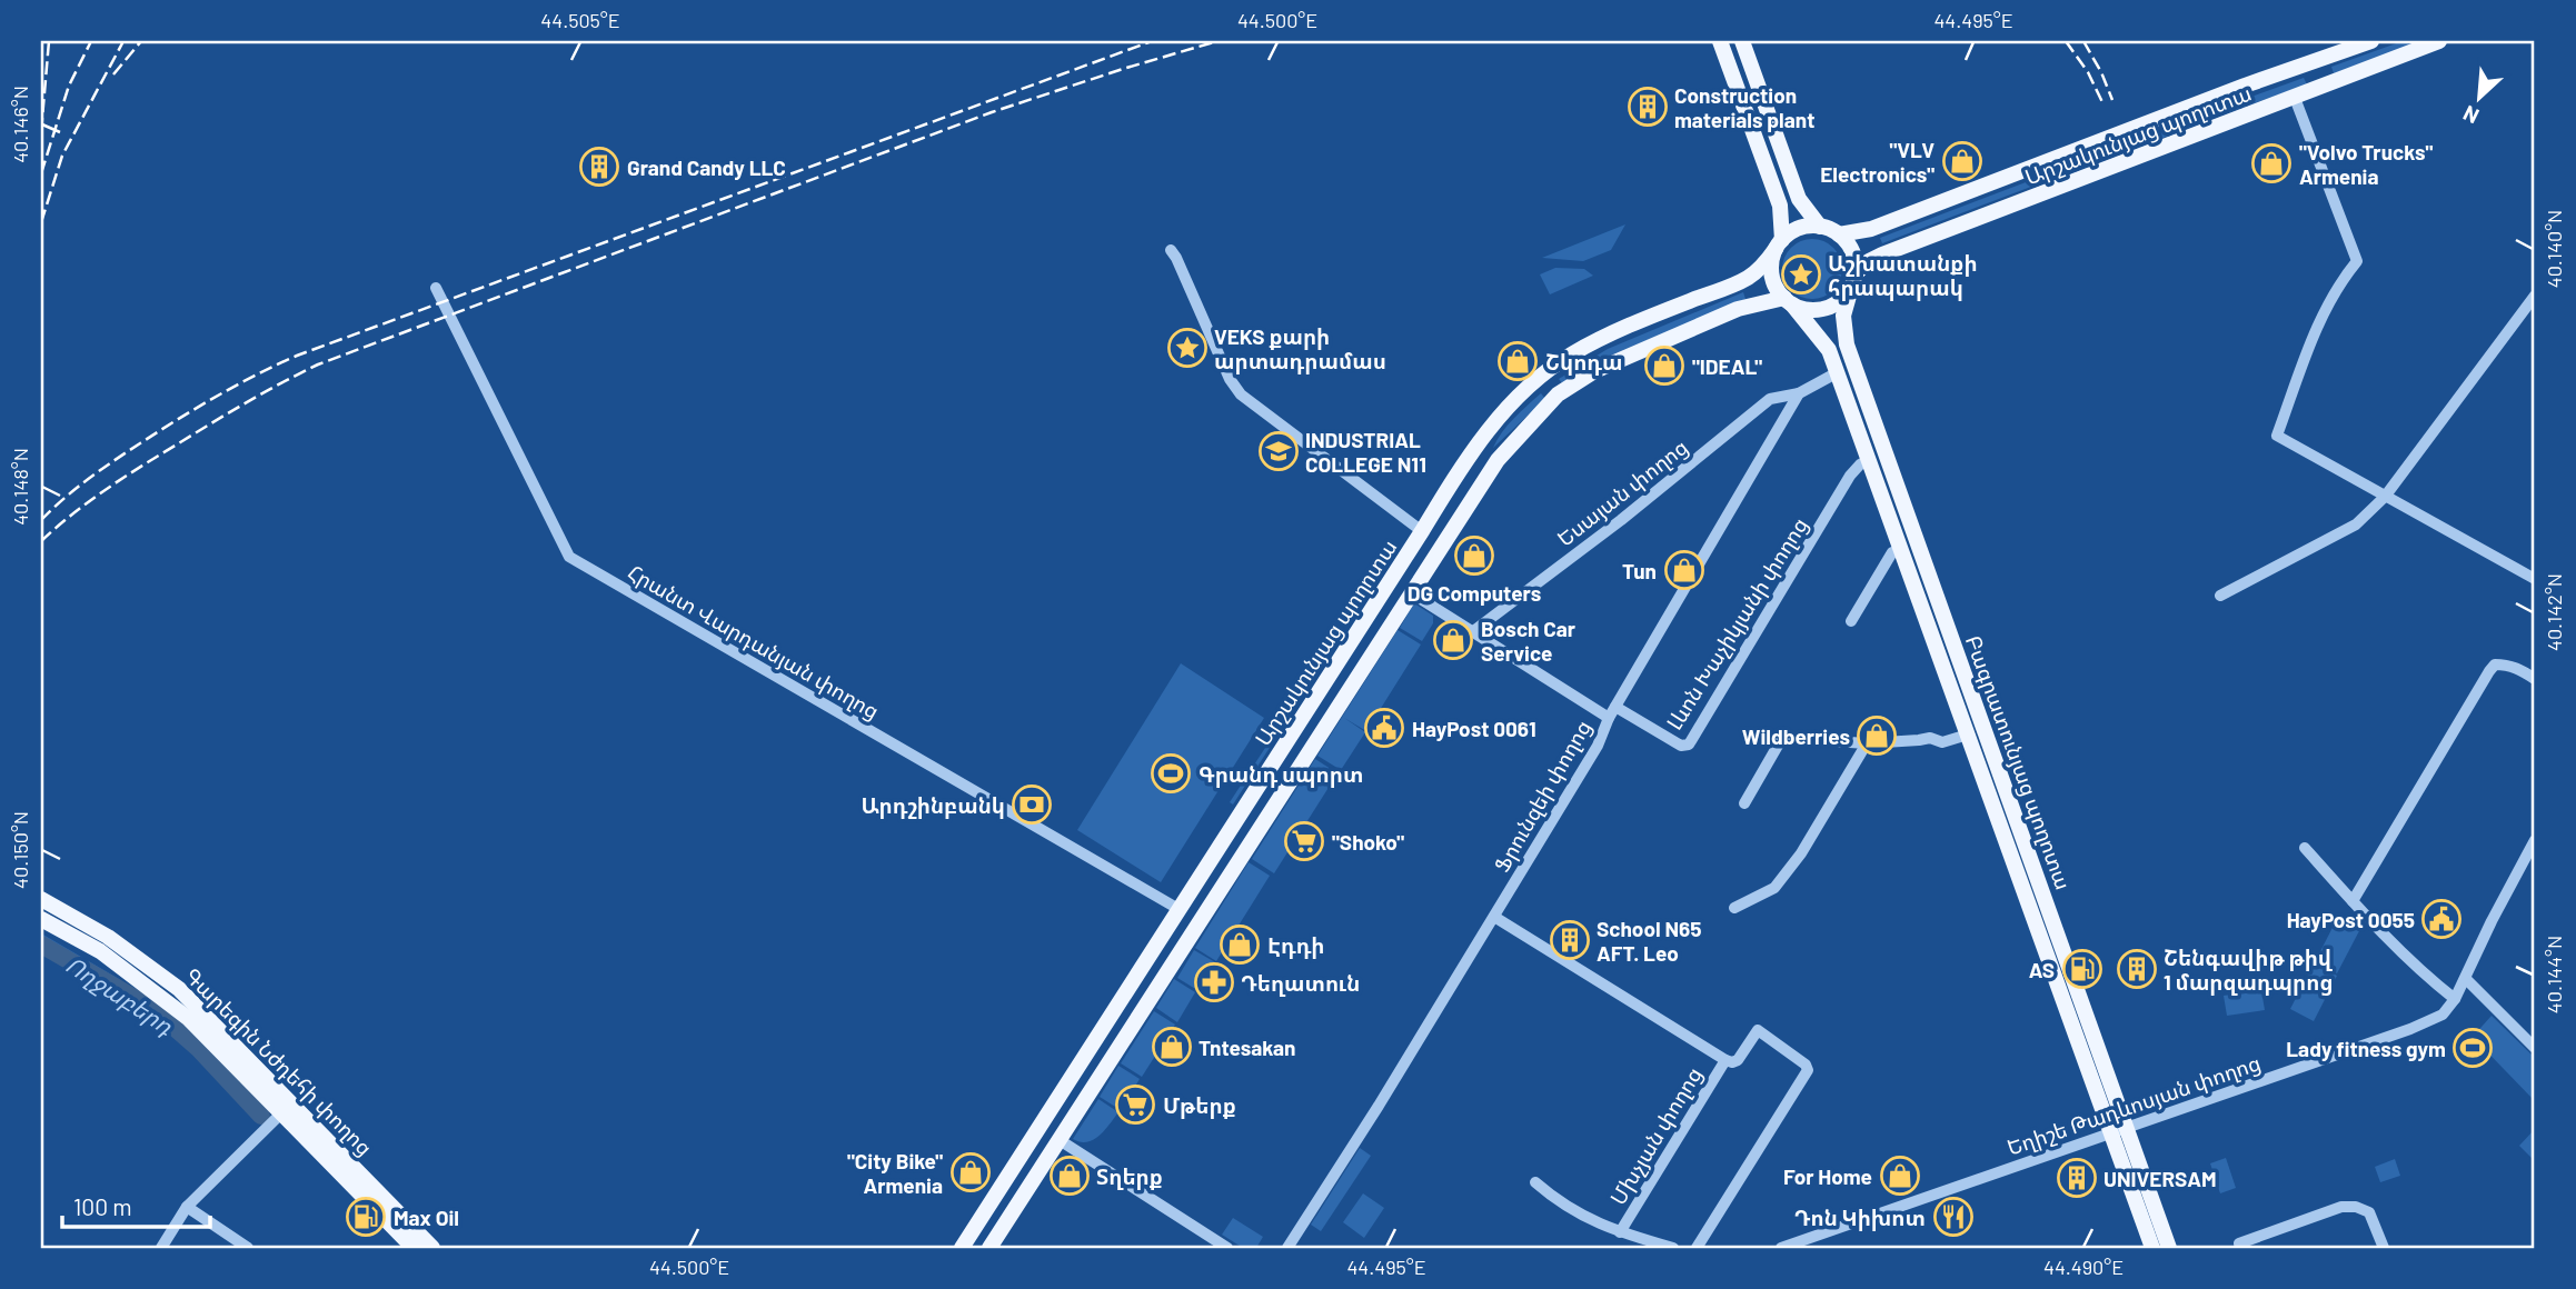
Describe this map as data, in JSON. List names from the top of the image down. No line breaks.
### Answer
{"streets":{"main road":["Արշակունյաց պողոտա","Բագրատունյաց պողոտա","Գարեգին Նժդեհի փողոց"],"street":["Եսայան փողոց","Լևոն Խաչիկյանի փողոց","Հրանտ Վարդանյան փողոց","Ֆրունզեի փողոց","Եղիշե Թադևոսյան փողոց","Մխչյան փողոց"]},"crossings":[["Արշակունյաց պողոտա","Հրանտ Վարդանյան փողոց"],["Արշակունյաց պողոտա","Բագրատունյաց պողոտա"],["Եսայան փողոց","Ֆրունզեի փողոց"],["Լևոն Խաչիկյանի փողոց","Բագրատունյաց պողոտա"],["Լևոն Խաչիկյանի փողոց","Ֆրունզեի փողոց"],["Բագրատունյաց պողոտա","Եղիշե Թադևոսյան փողոց"]],"water":["Ողջաբերդ"],"places":{"building":["Construction materials plant","Grand Candy LLC","School N65 AFT. Leo","Շենգավիթ թիվ 1 մարզադպրոց","UNIVERSAM"],"shop":["\"VLV Electronics\"","\"Volvo Trucks\" Armenia","Շկոդա","\"IDEAL\"","DG Computers","Tun","Bosch Car Service","Wildberries","Էդդի","Tntesakan","\"City Bike\" Armenia","Տղերք","For Home"],"place":["Աշխատանքի հրապարակ","VEKS քարի արտադրամաս"],"school or university":["INDUSTRIAL COLLEGE N11"],"public building":["HayPost 0061","HayPost 0055"],"sports":["Գրանդ սպորտ","Lady fitness gym"],"bank":["Արդշինբանկ"],"supermarket":["\"Shoko\"","Մթերք"],"fuel station":["AS","Max Oil"],"pharmacy":["Դեղատուն"],"restaurant":["Դոն Կիխոտ"]},"scale_bar":"100 m","north":"bottom left","coordinates":["44.505°E","44.500°E","44.495°E","40.146°N","40.140°N","40.148°N","40.142°N","40.150°N","40.144°N","44.490°E"]}
